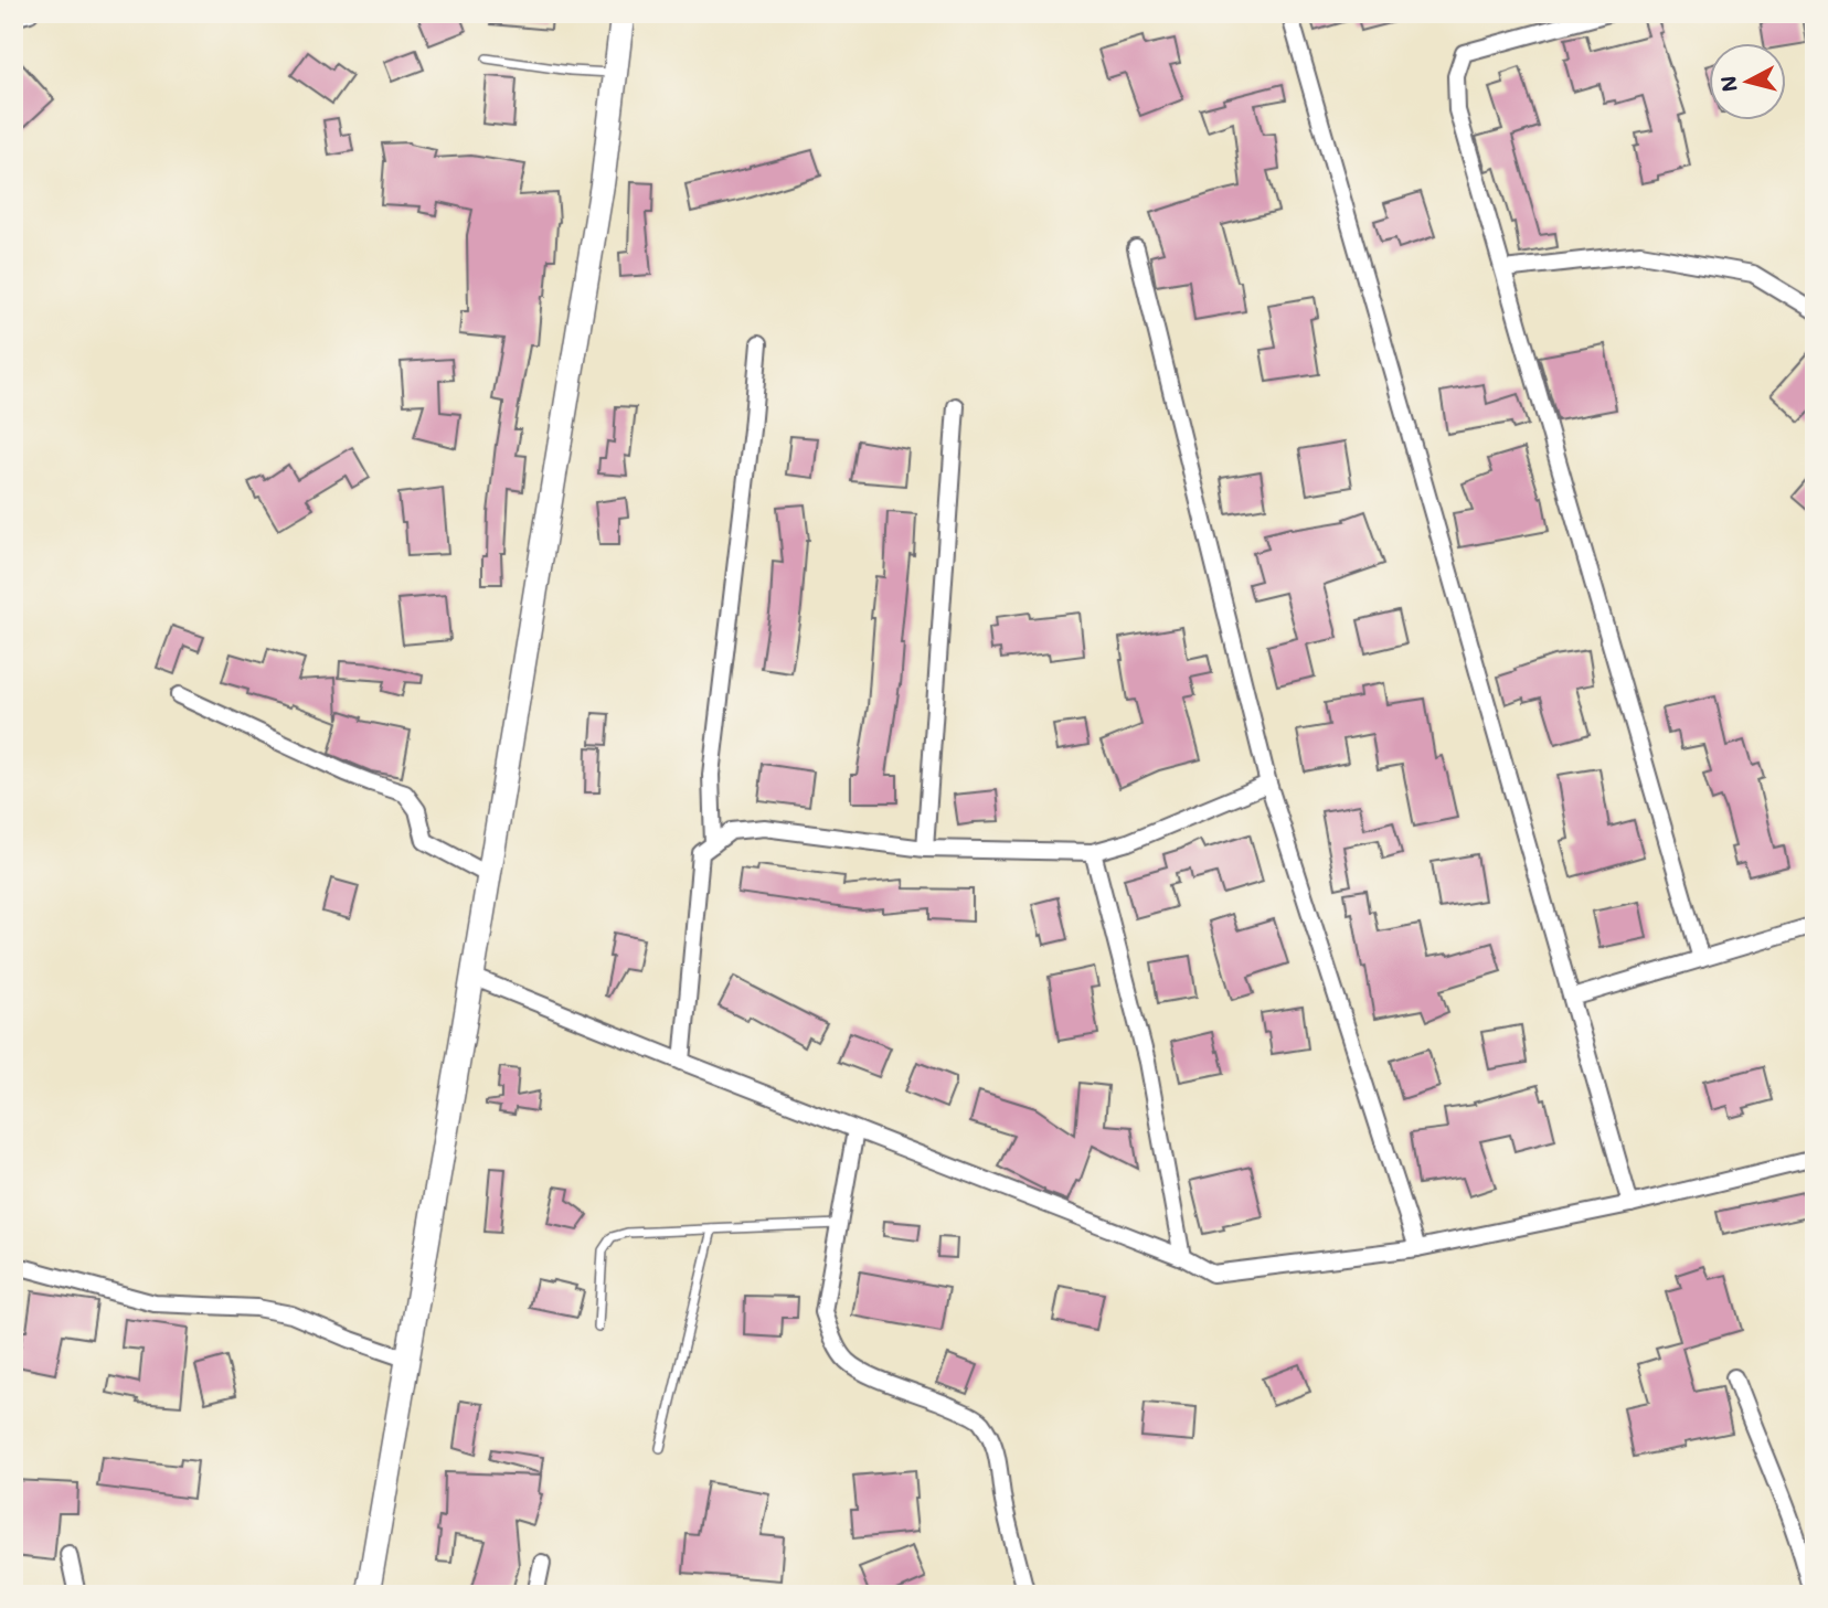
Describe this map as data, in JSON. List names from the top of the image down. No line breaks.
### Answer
{"north":"left"}
